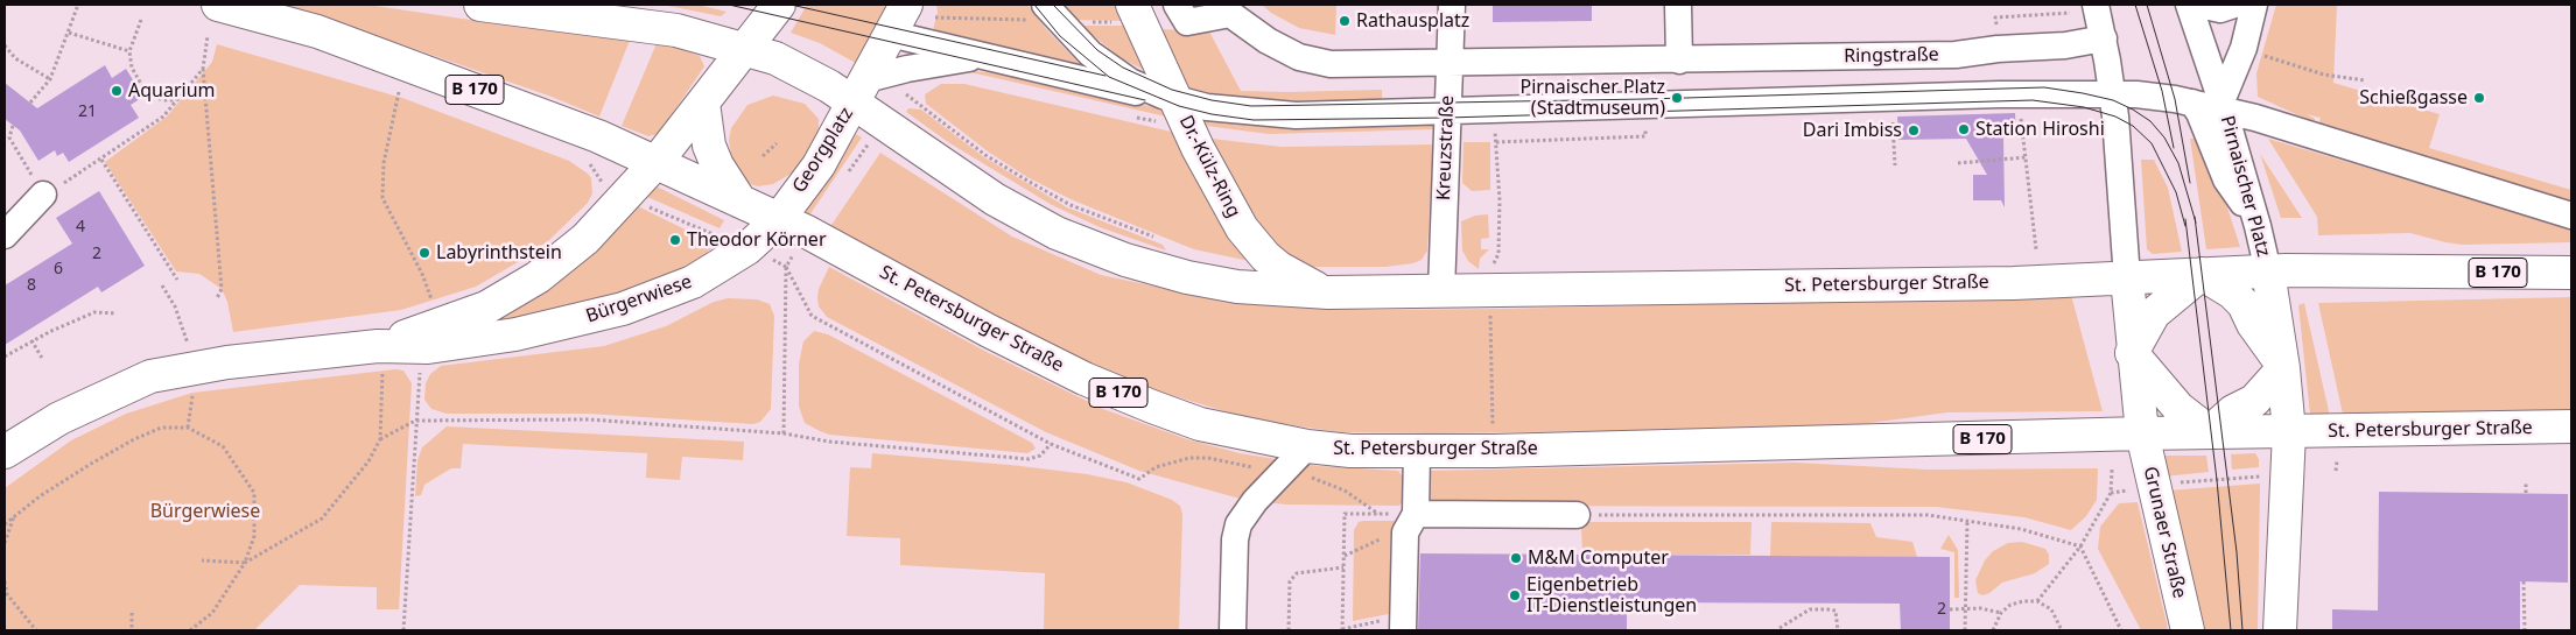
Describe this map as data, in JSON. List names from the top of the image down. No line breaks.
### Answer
{"streets":{"main road":["B 170","Georgplatz","Dr.-Külz-Ring","Pirnaischer Platz","St. Petersburger Straße","Bürgerwiese","Grunaer Straße"],"street":["Ringstraße","Kreuzstraße"]},"crossings":[["Ringstraße","Kreuzstraße"],["B 170","Georgplatz"],["B 170","Pirnaischer Platz"],["B 170","St. Petersburger Straße"],["B 170","Bürgerwiese"],["B 170","Grunaer Straße"],["Kreuzstraße","St. Petersburger Straße"],["Georgplatz","St. Petersburger Straße"],["Georgplatz","Bürgerwiese"],["Dr.-Külz-Ring","St. Petersburger Straße"],["Pirnaischer Platz","St. Petersburger Straße"],["St. Petersburger Straße","Bürgerwiese"],["St. Petersburger Straße","Grunaer Straße"]],"parks":["Bürgerwiese"],"places":["Rathausplatz","Aquarium","Pirnaischer Platz (Stadtmuseum)","Schießgasse","Station Hiroshi","Dari Imbiss","Theodor Körner","Labyrinthstein","M&M Computer","Eigenbetrieb IT-Dienstleistungen"],"house_numbers":["21","4","2","6","8","2"]}
